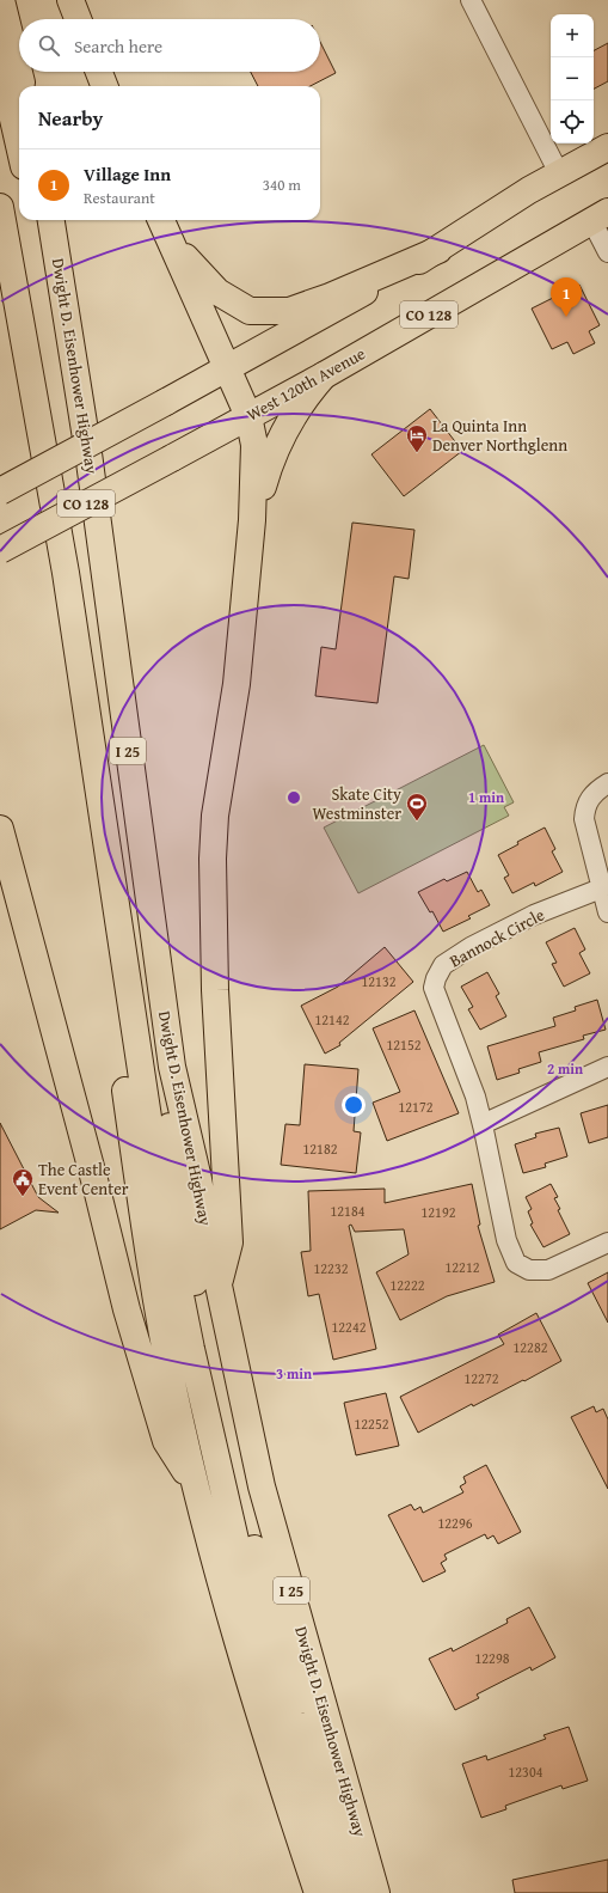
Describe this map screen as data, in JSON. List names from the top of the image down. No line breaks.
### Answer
{"streets":{"main road":["CO 128","Dwight D. Eisenhower Highway","West 120th Avenue","I 25"],"street":["Bannock Circle"]},"places":{"hotel":["La Quinta Inn Denver Northglenn"],"sports":["Skate City Westminster"],"public building":["The Castle Event Center"]},"house_numbers":["12132","12142","12152","12172","12182","12184","12192","12212","12232","12222","12242","12282","12272","12252","12296","12298","12304"],"page":{"map_buttons":["+","−"],"search":"Search here","heading":"Nearby","list":[{"mark":"1","name":"Village Inn","note":"Restaurant","value":"340 m"}],"pins":"1"},"rings":["1 min","2 min","3 min"]}
